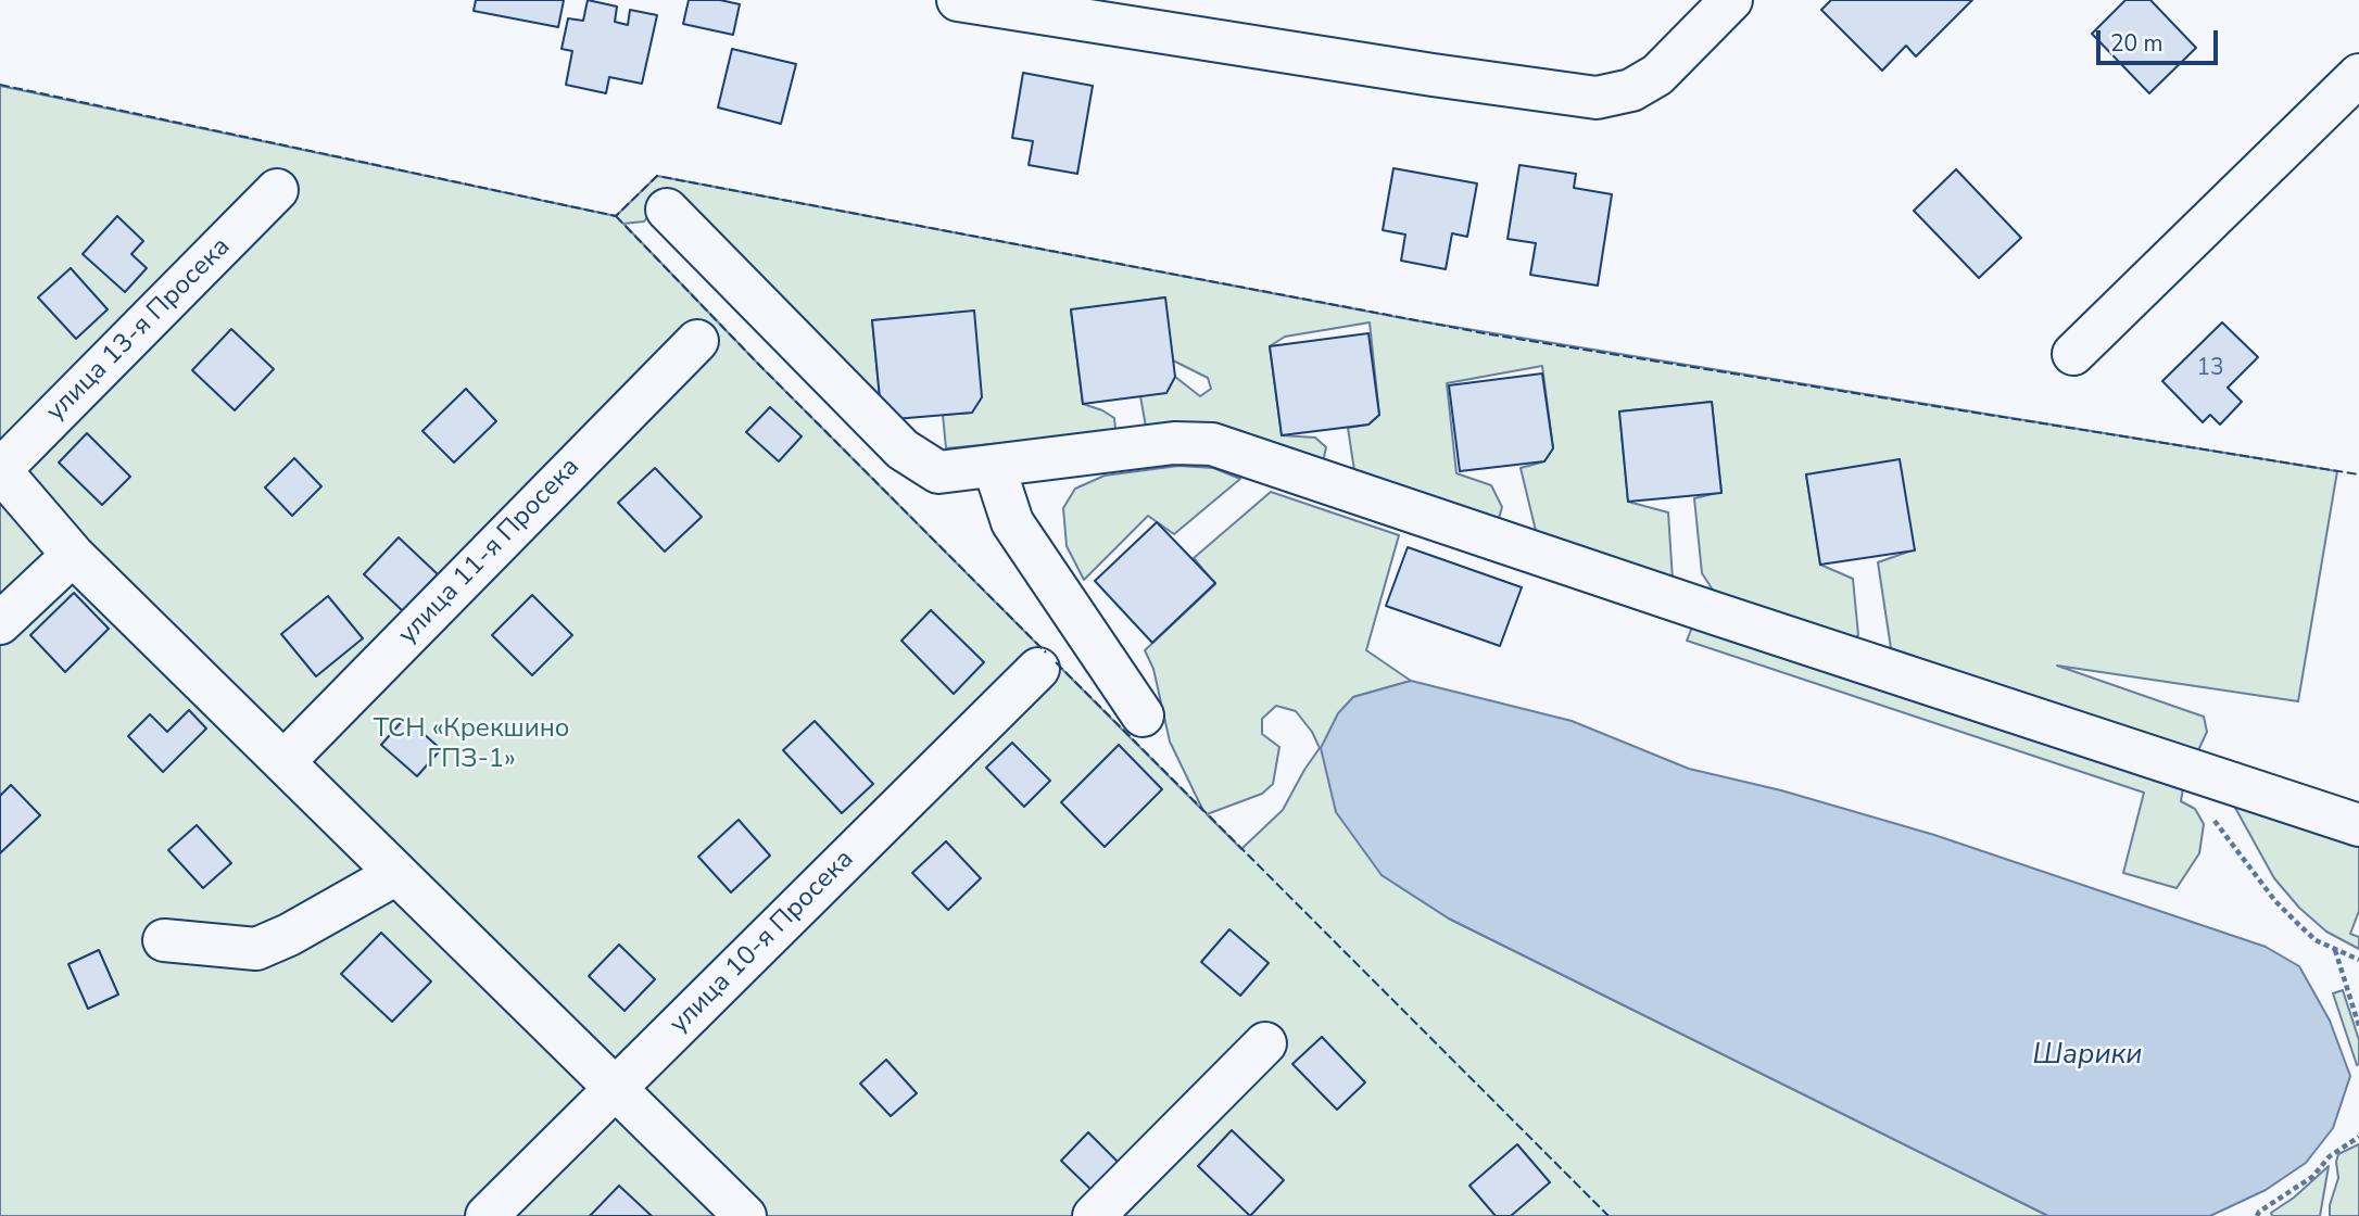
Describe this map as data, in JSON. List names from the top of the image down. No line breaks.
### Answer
{"streets":{"street":["улица 13-я Просека","улица 11-я Просека","улица 10-я Просека"]},"water":["Шарики"],"parks":["ТСН «Крекшино ГПЗ-1»"],"house_numbers":["13"],"scale_bar":"20 m"}
